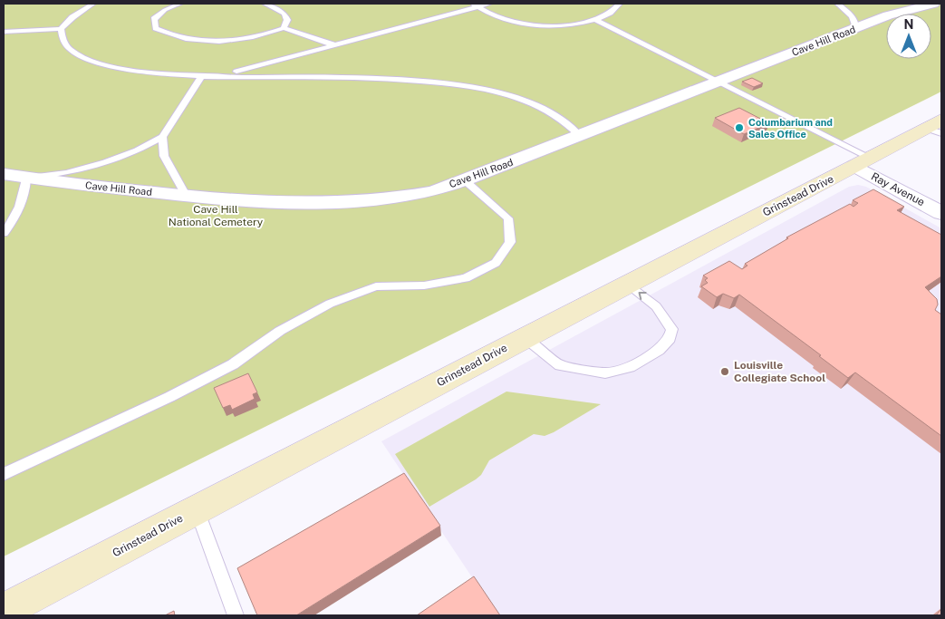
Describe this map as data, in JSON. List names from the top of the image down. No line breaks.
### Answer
{"streets":{"main road":["Grinstead Drive"],"street":["Cave Hill Road","Ray Avenue"]},"crossings":[["Ray Avenue","Grinstead Drive"]],"parks":["Cave Hill National Cemetery"],"places":["Columbarium and Sales Office","Louisville Collegiate School"],"north":"top"}
